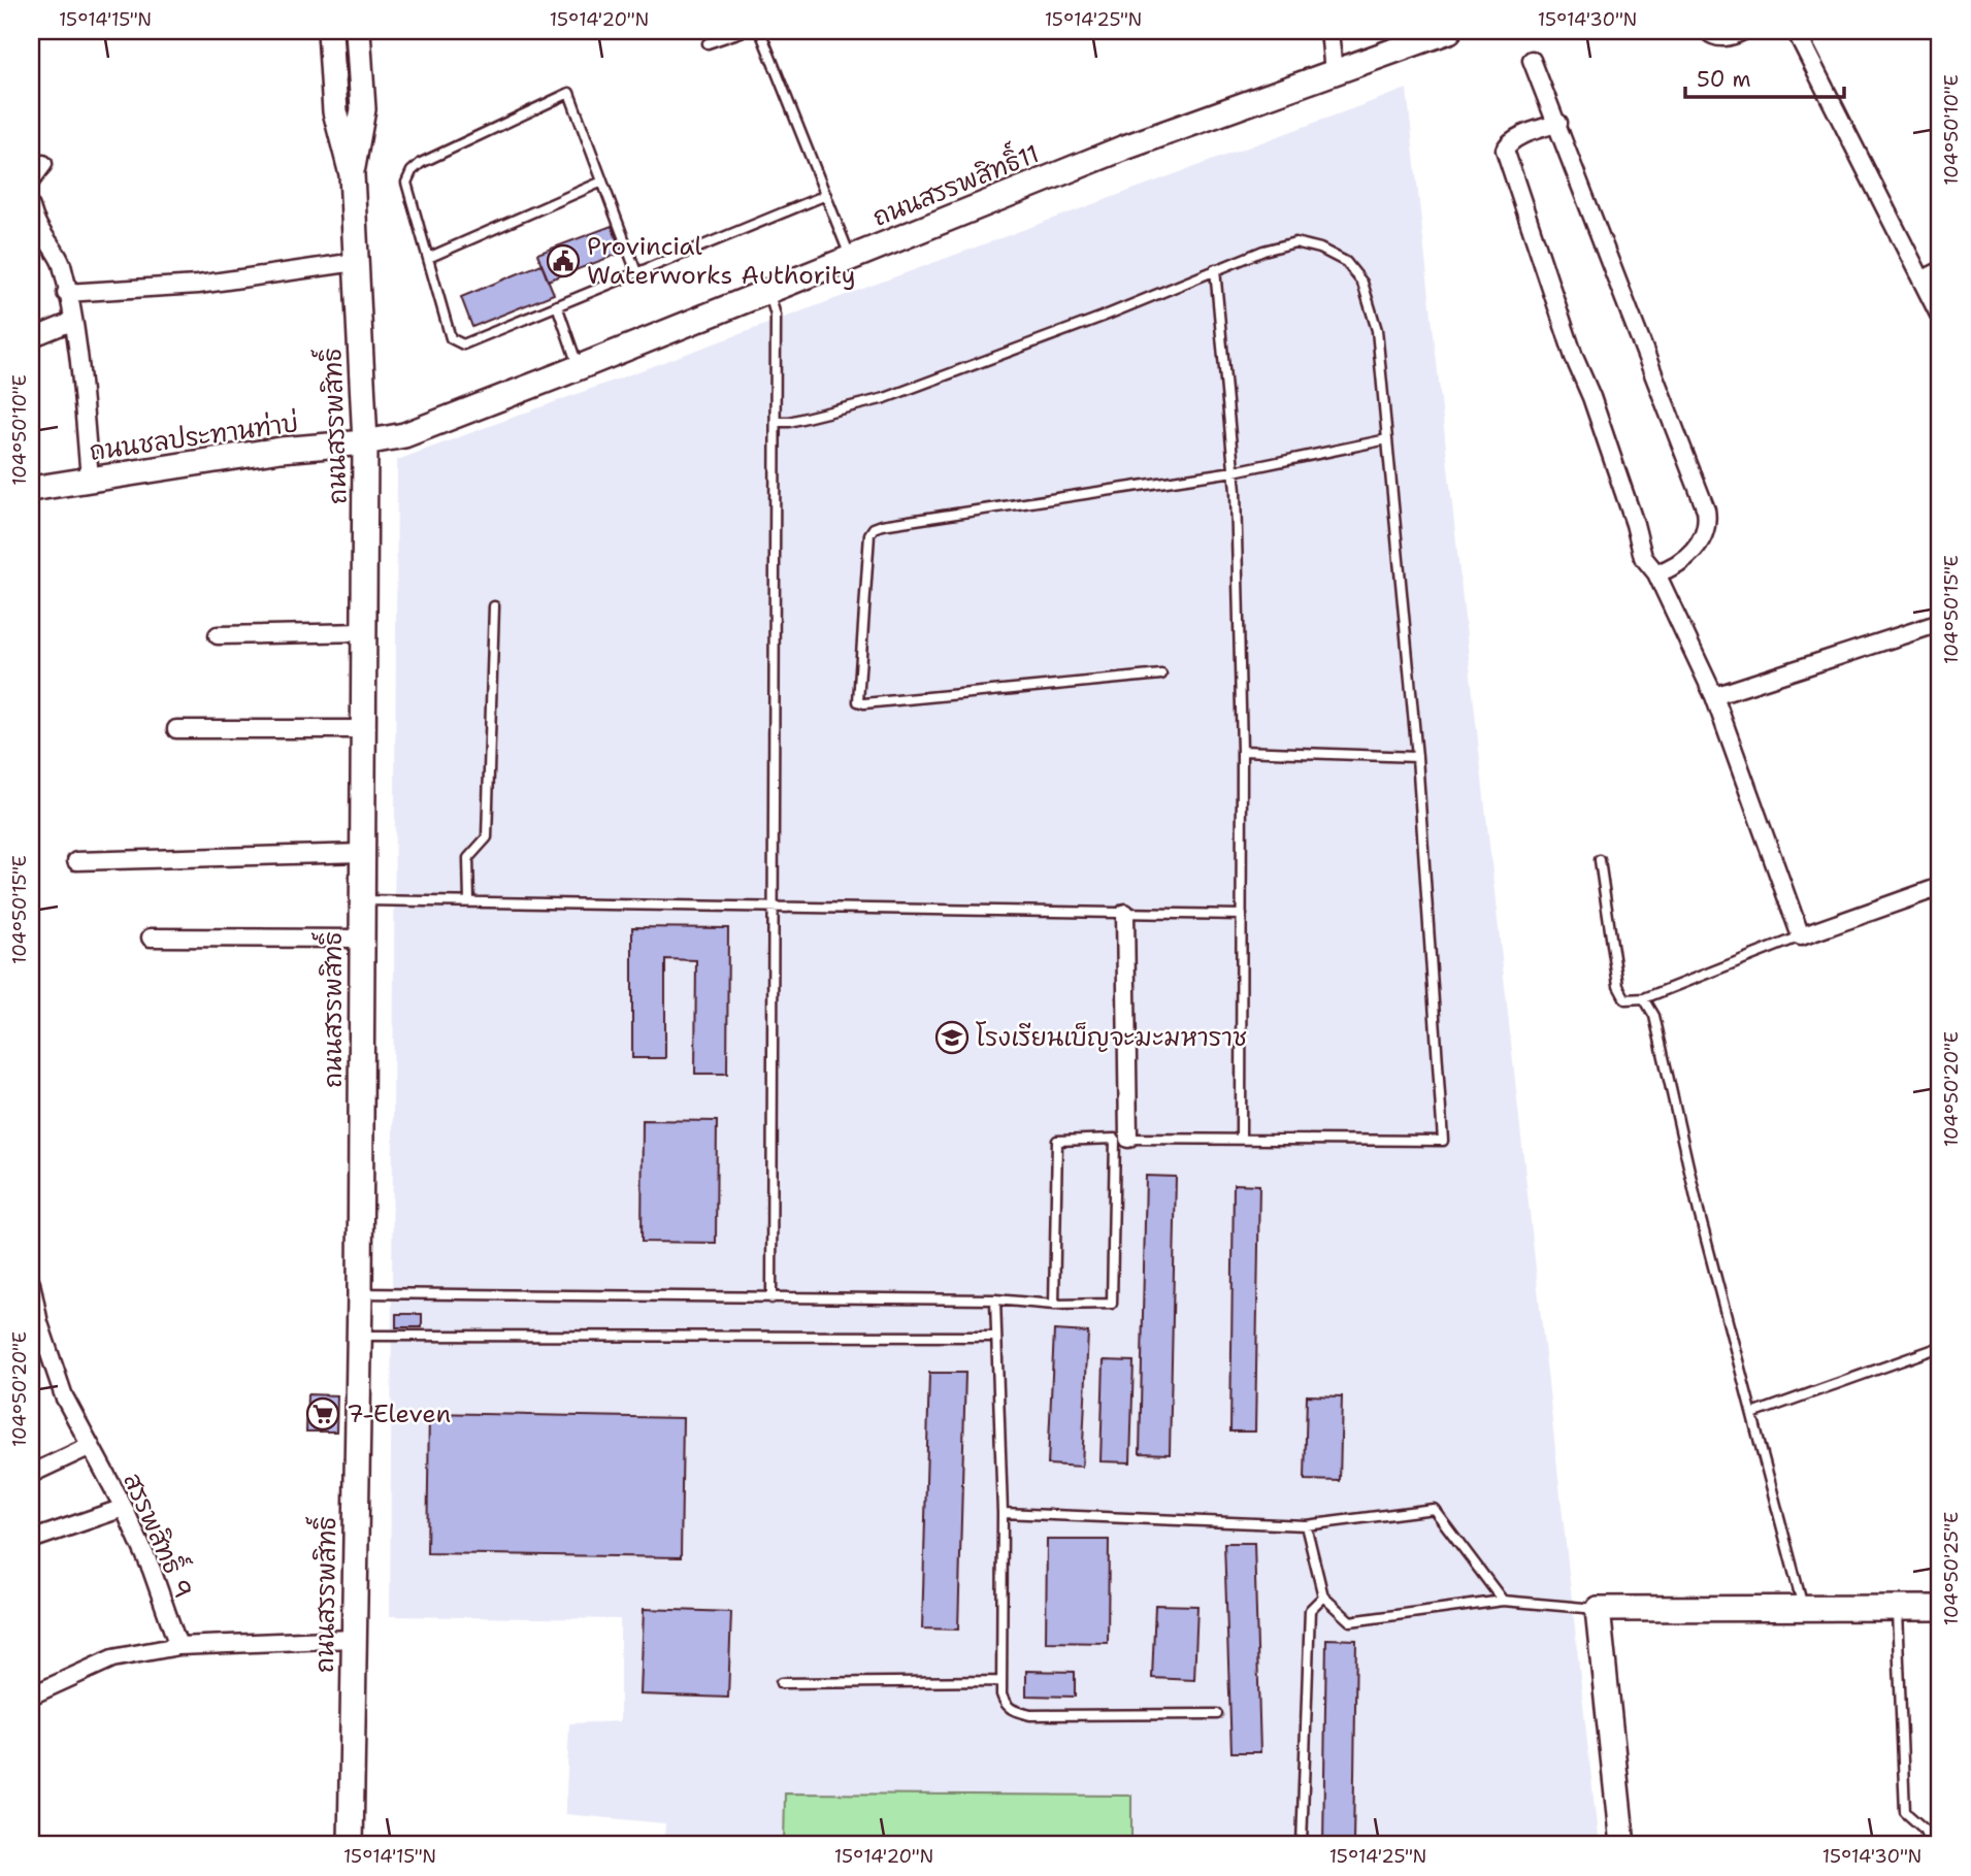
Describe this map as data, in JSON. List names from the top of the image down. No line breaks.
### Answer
{"streets":{"street":["ถนนสรรพสิทธิ์11","ถนนสรรพสิทธิ์","ถนนชลประทานท่าบ่","สรรพสิทธิ์ 9"]},"crossings":[["ถนนสรรพสิทธิ์11","ถนนสรรพสิทธิ์"],["ถนนสรรพสิทธิ์11","ถนนชลประทานท่าบ่"],["ถนนสรรพสิทธิ์","ถนนชลประทานท่าบ่"]],"places":{"public building":["Provincial Waterworks Authority"],"school or university":["โรงเรียนเบ็ญจะมะมหาราช"],"supermarket":["7-Eleven"]},"scale_bar":"50 m","coordinates":["15°14'15\"N","15°14'20\"N","15°14'25\"N","15°14'30\"N","104°50'10\"E","104°50'15\"E","104°50'20\"E","104°50'25\"E"]}
